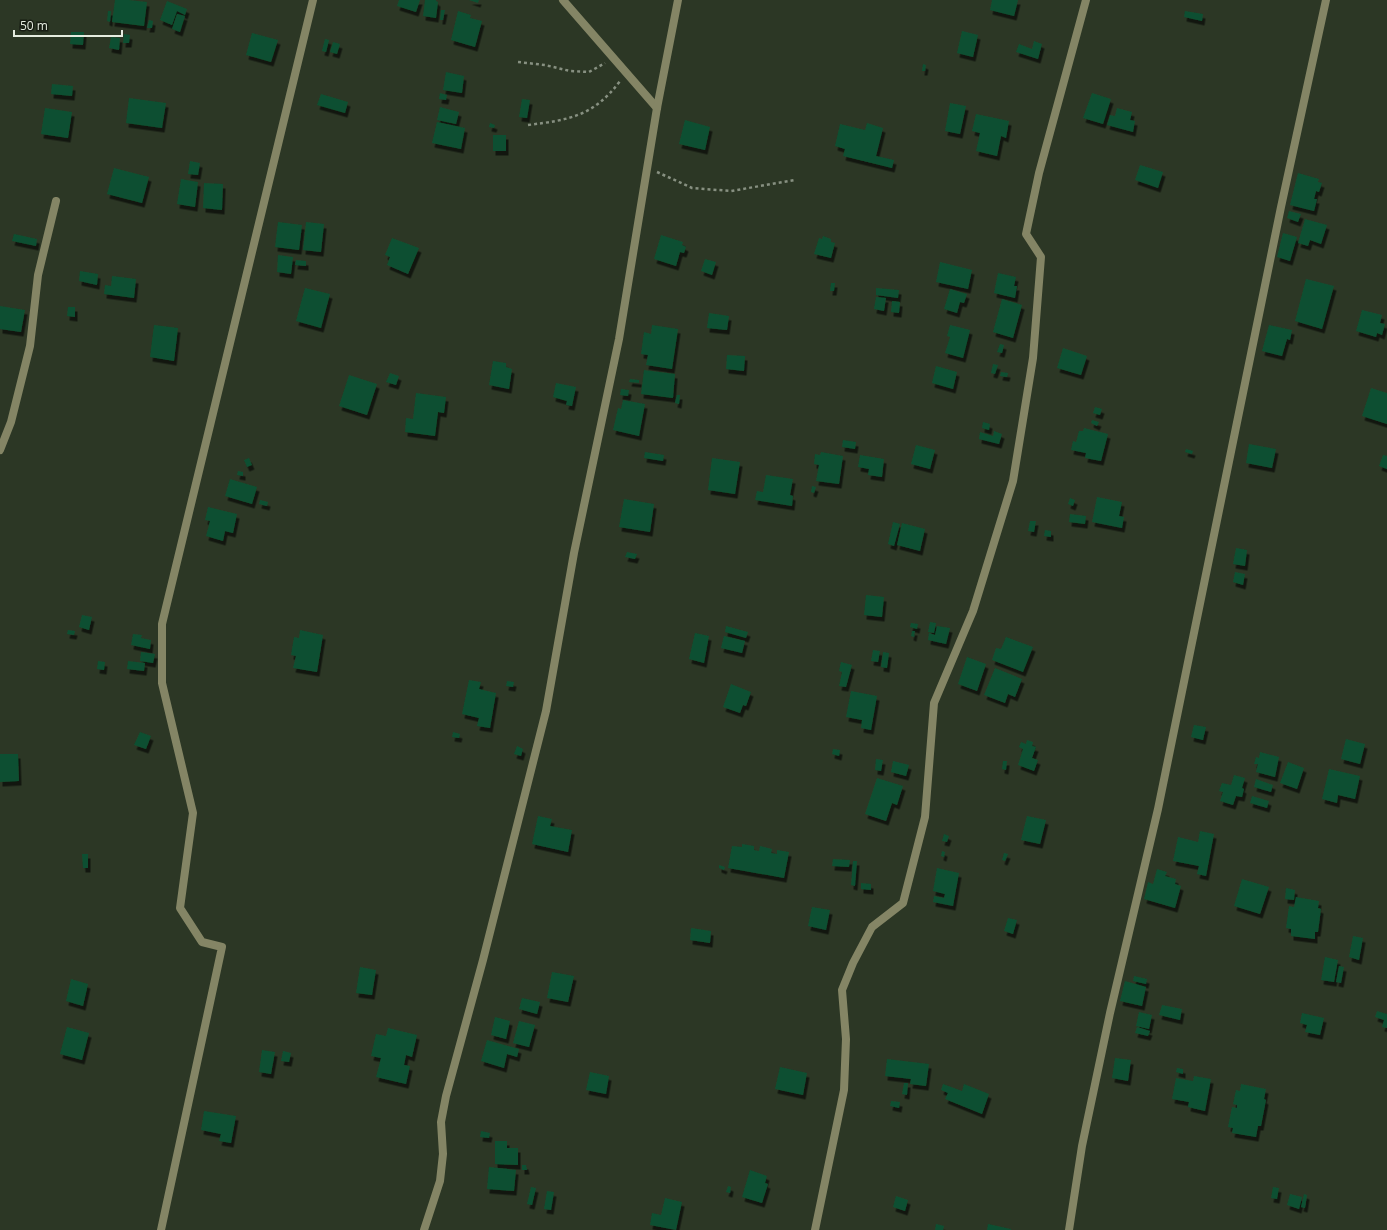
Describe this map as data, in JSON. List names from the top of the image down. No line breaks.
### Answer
{"scale_bar":"50 m"}
